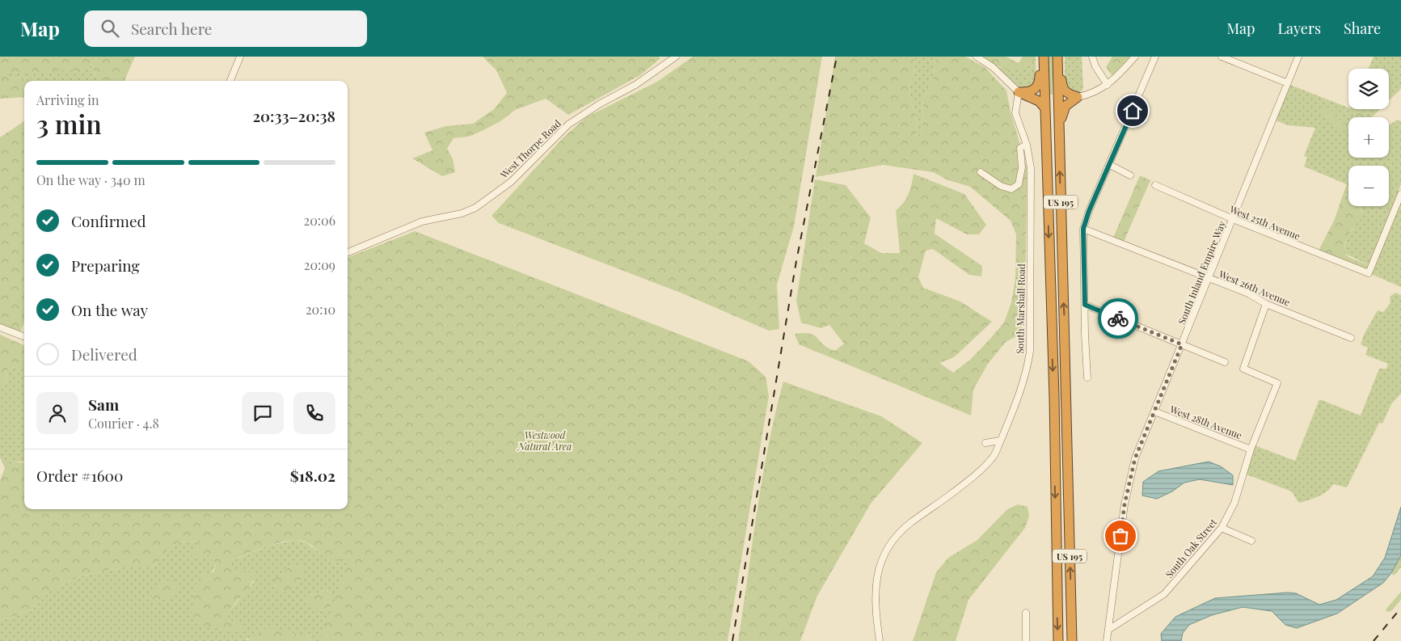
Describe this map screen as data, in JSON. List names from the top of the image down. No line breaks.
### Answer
{"streets":{"highway":["US 195"],"street":["West Thorpe Road","West 25th Avenue","South Inland Empire Way","West 26th Avenue","South Marshall Road","West 28th Avenue","South Oak Street"]},"crossings":[["West 25th Avenue","South Inland Empire Way"],["South Inland Empire Way","West 26th Avenue"],["South Inland Empire Way","West 28th Avenue"],["South Inland Empire Way","South Oak Street"],["West 26th Avenue","South Oak Street"],["West 28th Avenue","South Oak Street"]],"parks":["Westwood Natural Area"],"page":{"header":"Map","search":"Search here","nav":["Map","Layers","Share"],"map_buttons":["+","−"],"heading":["3 min","Arriving in","20:33–20:38"],"panel":["Sam","Courier · 4.8","Order #1600","$18.02"],"bar":"On the way · 340 m","list":[["Confirmed","20:06"],["Preparing","20:09"],["On the way","20:10"],"Delivered"]}}
